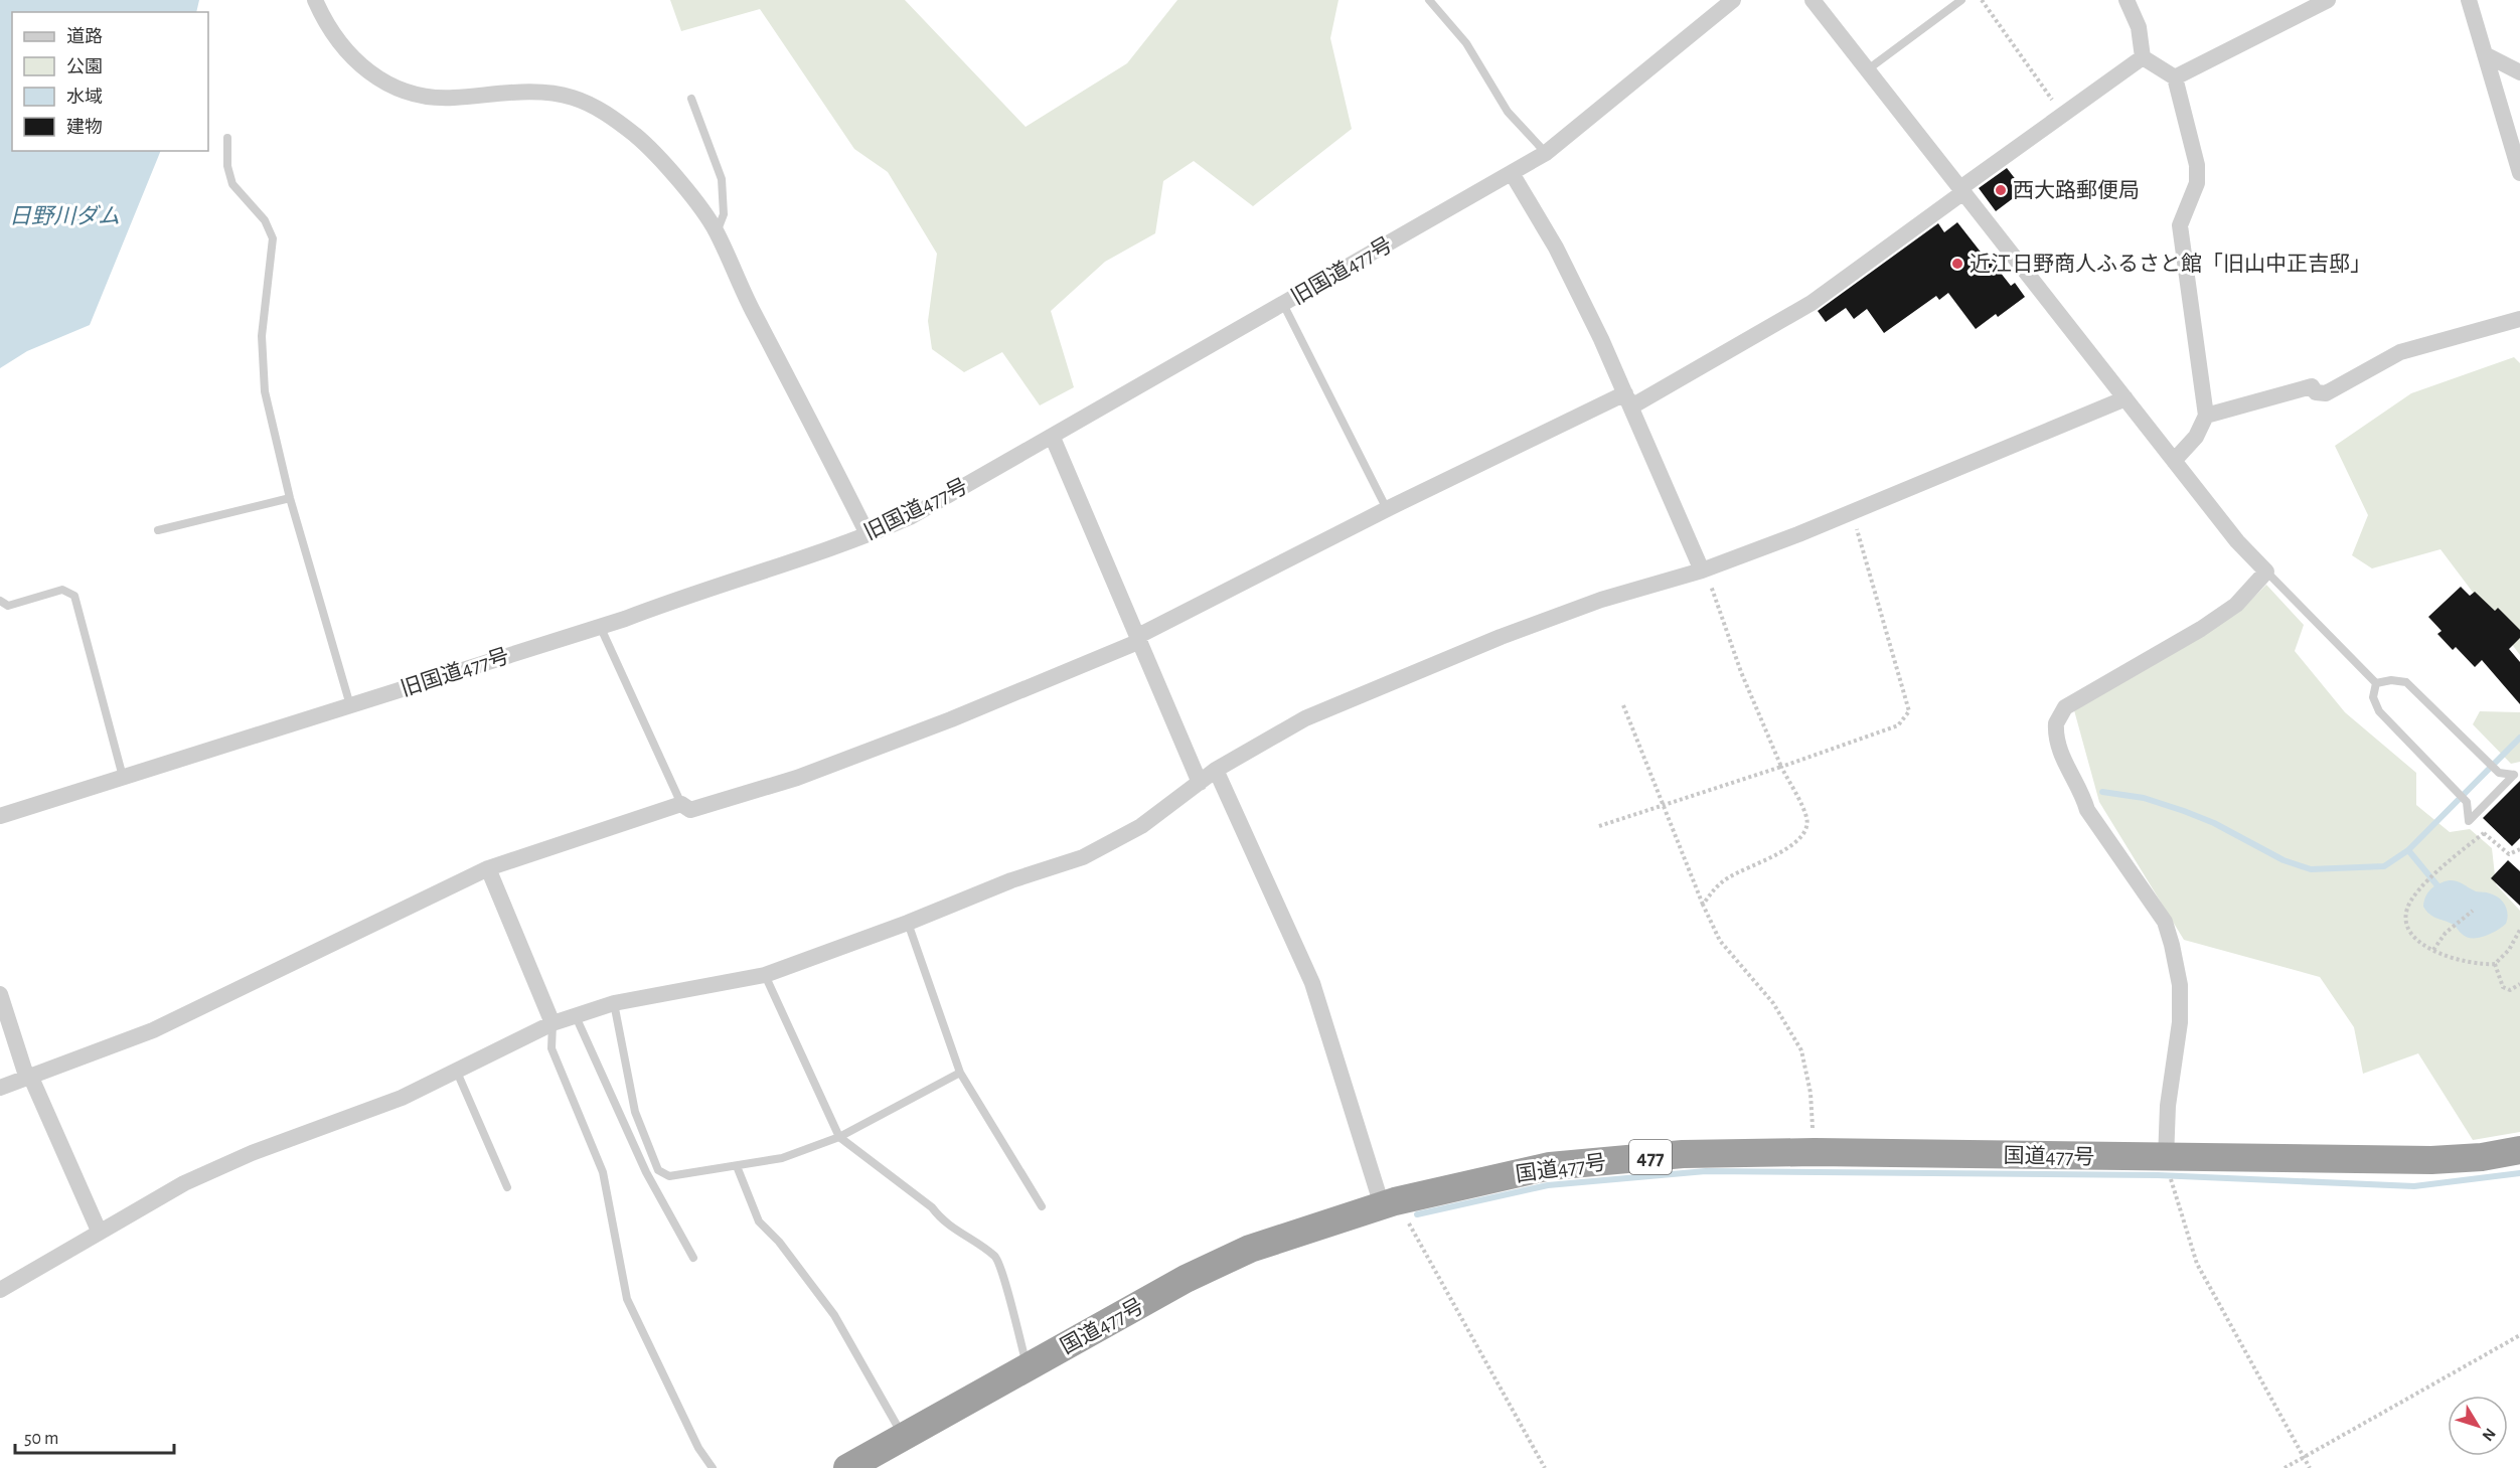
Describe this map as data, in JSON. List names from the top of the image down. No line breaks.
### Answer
{"streets":{"highway":["国道477号","477"],"street":["旧国道477号"]},"water":["日野川ダム"],"places":["西大路郵便局","近江日野商人ふるさと館「旧山中正吉邸」"],"legend":["道路","公園","水域","建物"],"scale_bar":"50 m","north":"bottom right"}
